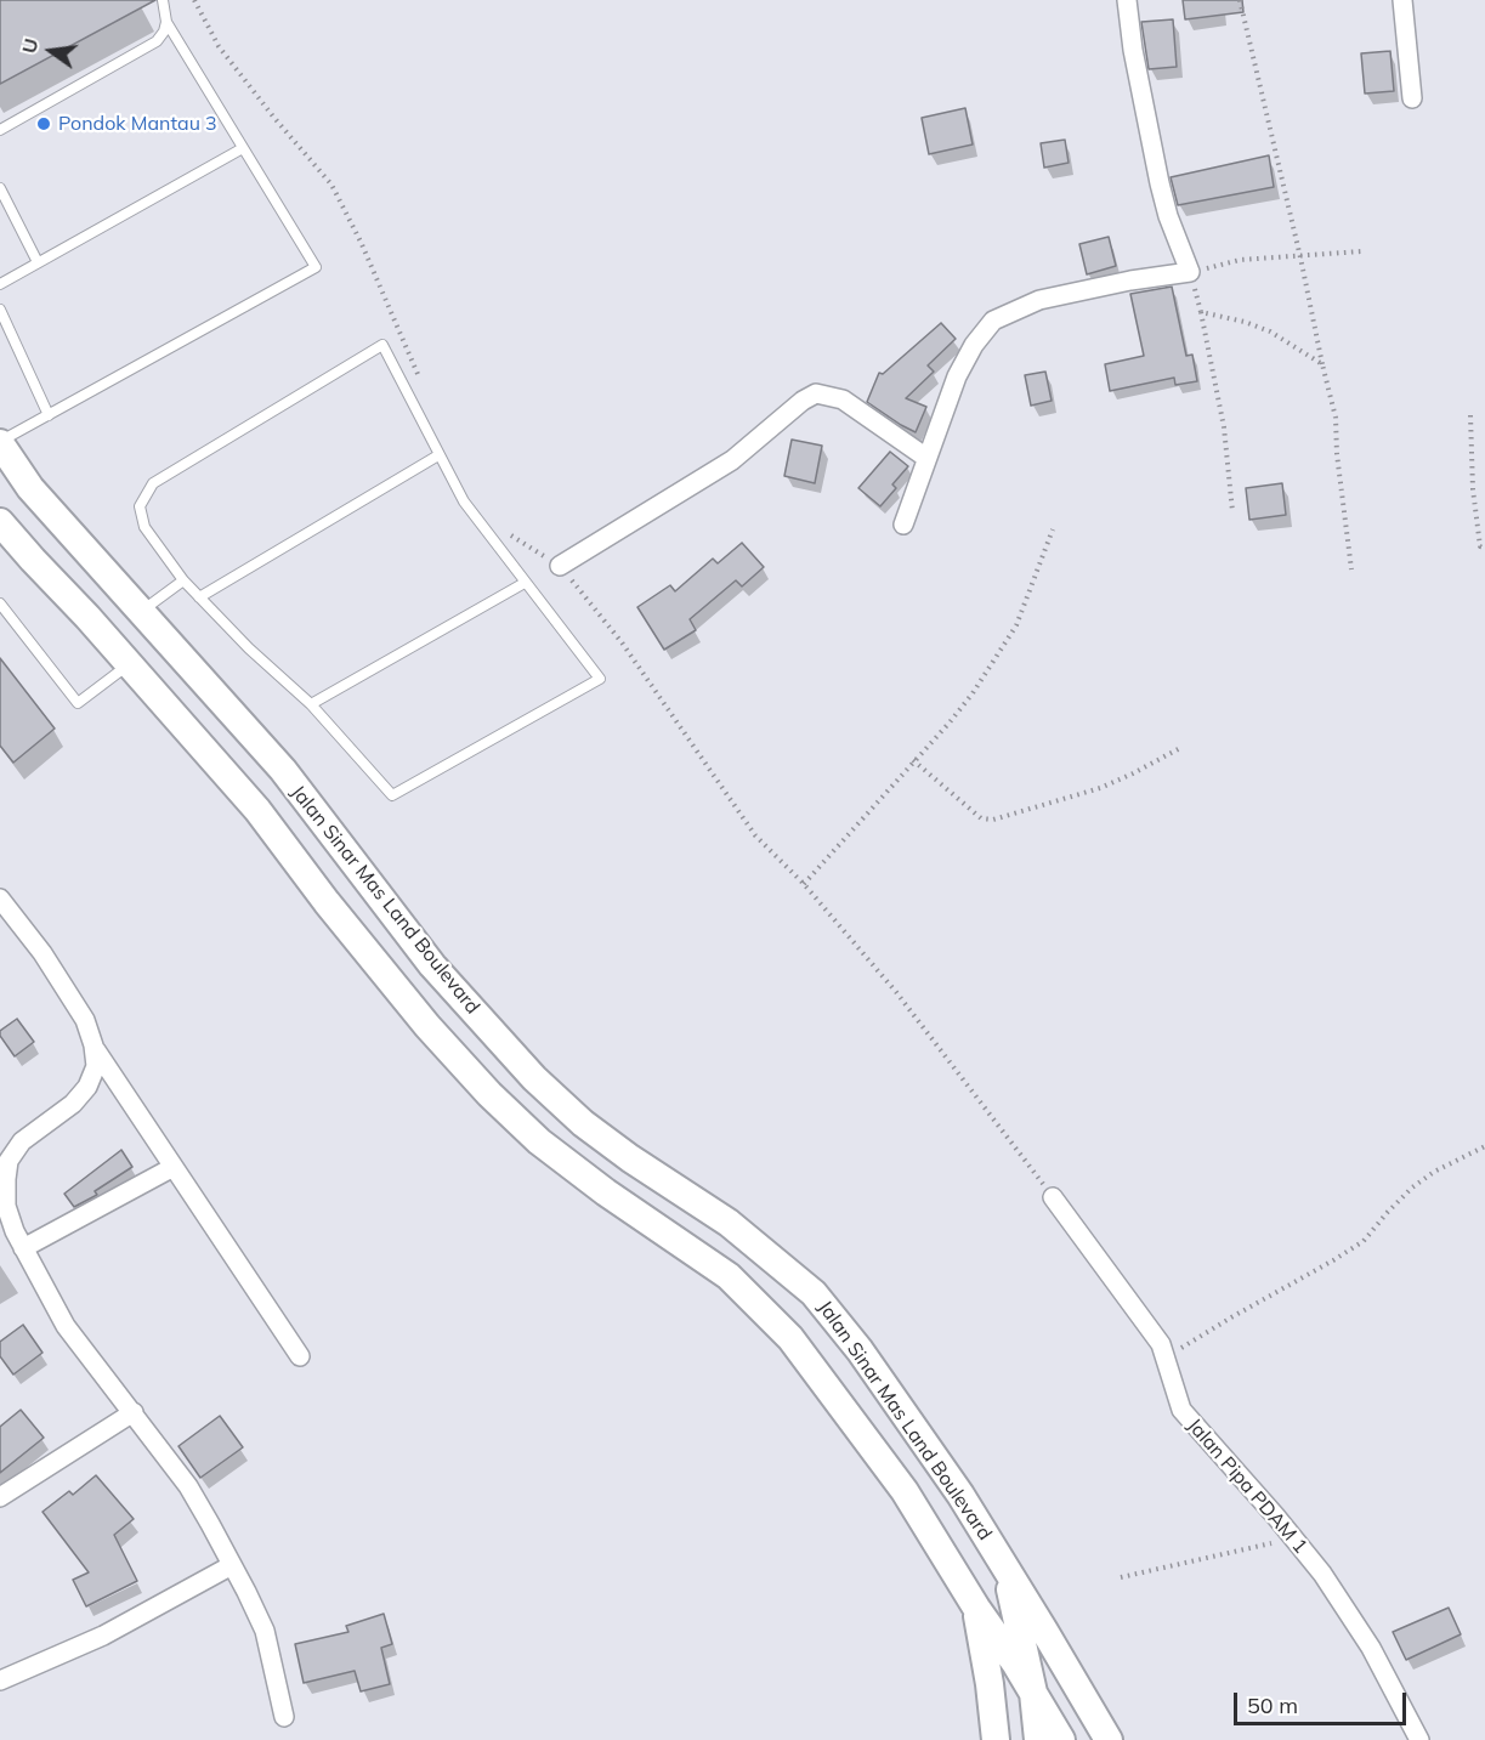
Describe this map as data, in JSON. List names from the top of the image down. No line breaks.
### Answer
{"streets":{"street":["Jalan Sinar Mas Land Boulevard","Jalan Pipa PDAM 1"]},"places":["Pondok Mantau 3"],"scale_bar":"50 m","north":"left"}
